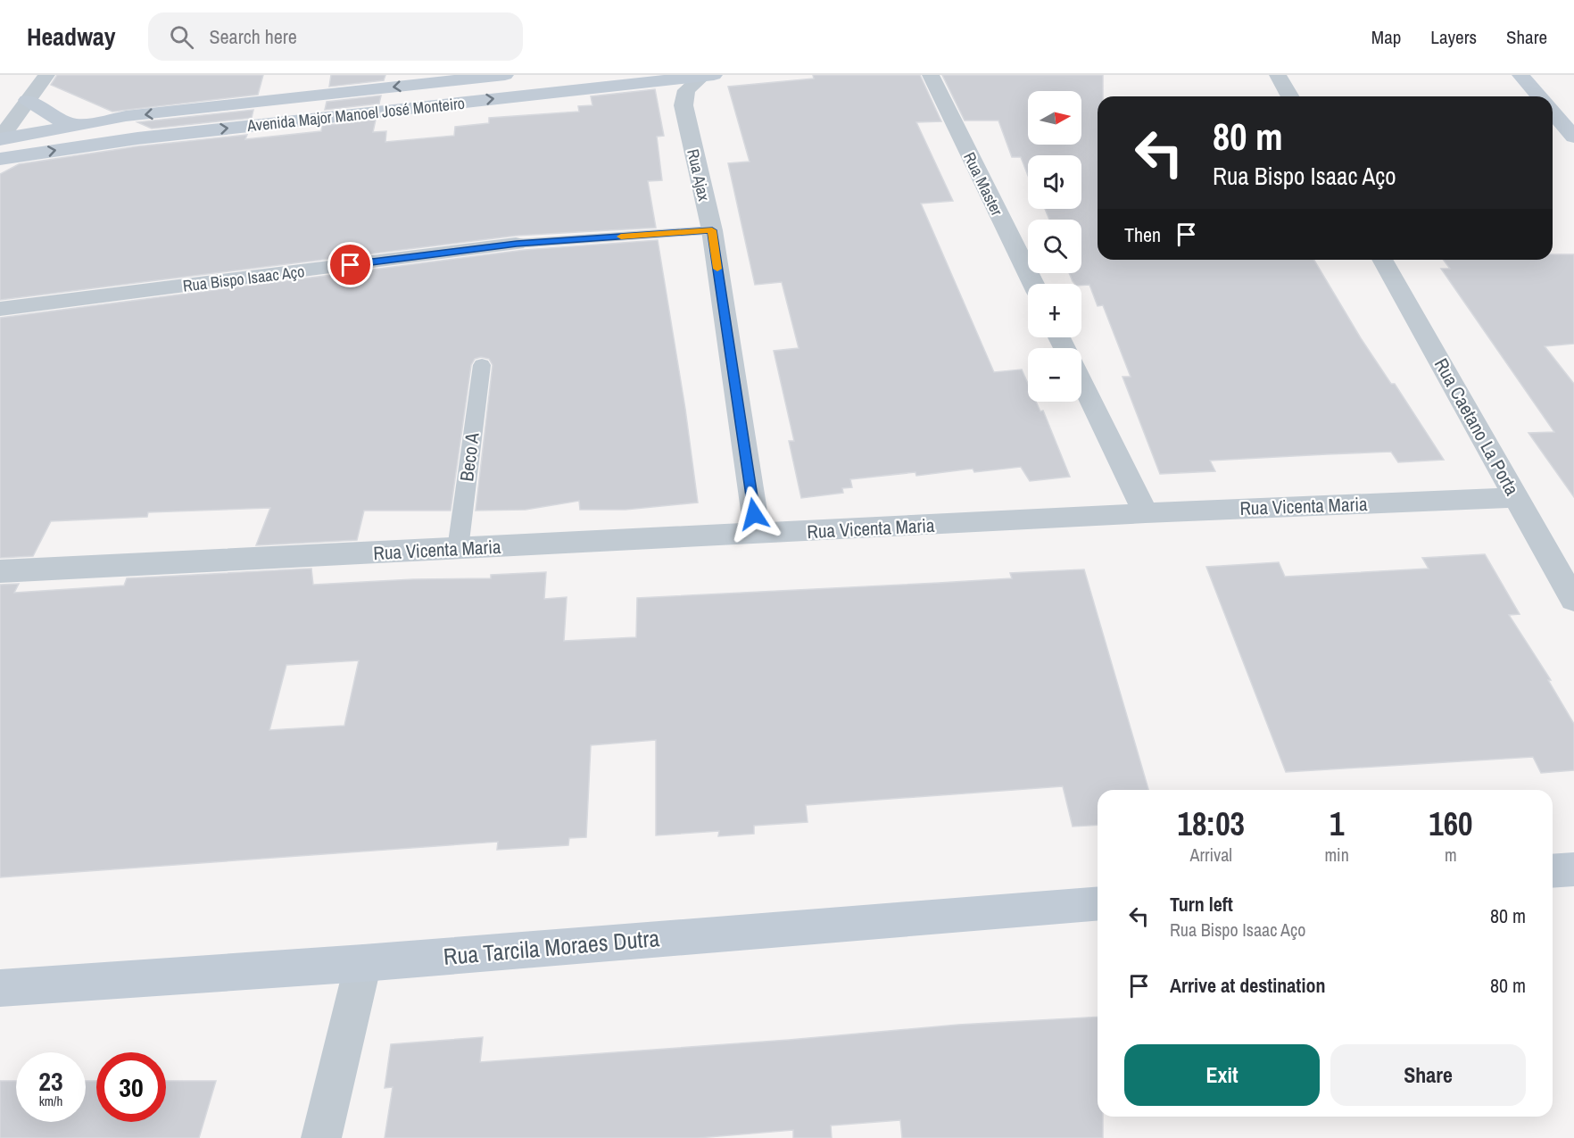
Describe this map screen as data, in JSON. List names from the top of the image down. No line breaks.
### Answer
{"streets":{"street":["Avenida Major Manoel José Monteiro","Rua Ajax","Rua Master","Rua Bispo Isaac Aço","Rua Caetano La Porta","Rua Vicenta Maria","Rua Tarcila Moraes Dutra"],"lane":["Beco A"]},"crossings":[["Avenida Major Manoel José Monteiro","Rua Ajax"],["Rua Ajax","Rua Bispo Isaac Aço"],["Rua Ajax","Rua Vicenta Maria"],["Rua Caetano La Porta","Rua Vicenta Maria"],["Beco A","Rua Vicenta Maria"]],"north":"right","page":{"header":"Headway","search":"Search here","nav":["Map","Layers","Share"],"map_buttons":["+","−"],"turn":["80 m","Rua Bispo Isaac Aço"],"then":"Then","eta":["18:03","Arrival","1","min","160","m"],"list":[{"name":"Turn left","note":"Rua Bispo Isaac Aço","value":"80 m"},{"name":"Arrive at destination","value":"80 m"}],"buttons":["Exit","Share"],"speed":"23 km/h","limit":"30"}}
